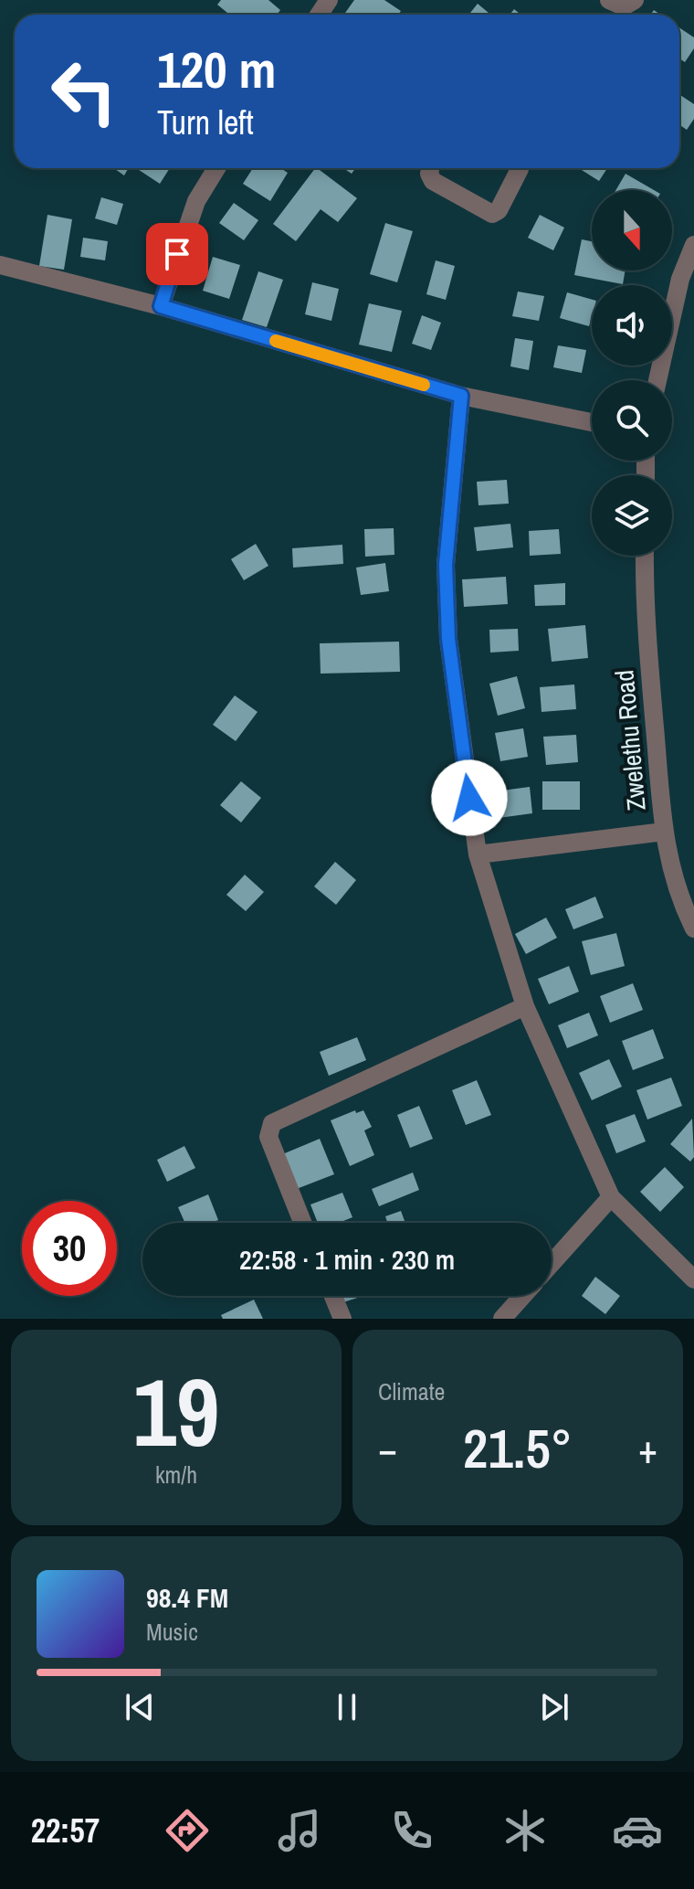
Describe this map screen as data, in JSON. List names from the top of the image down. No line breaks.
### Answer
{"streets":{"street":["Zwelethu Road"]},"north":"bottom","page":{"turn":["120 m","Turn left"],"limit":"30","trip":"22:58 · 1 min · 230 m","tile":[["19","km/h"],"Climate"],"heat":["−","21.5°","+"],"song":["98.4 FM","Music"],"tabs":"22:57"}}
